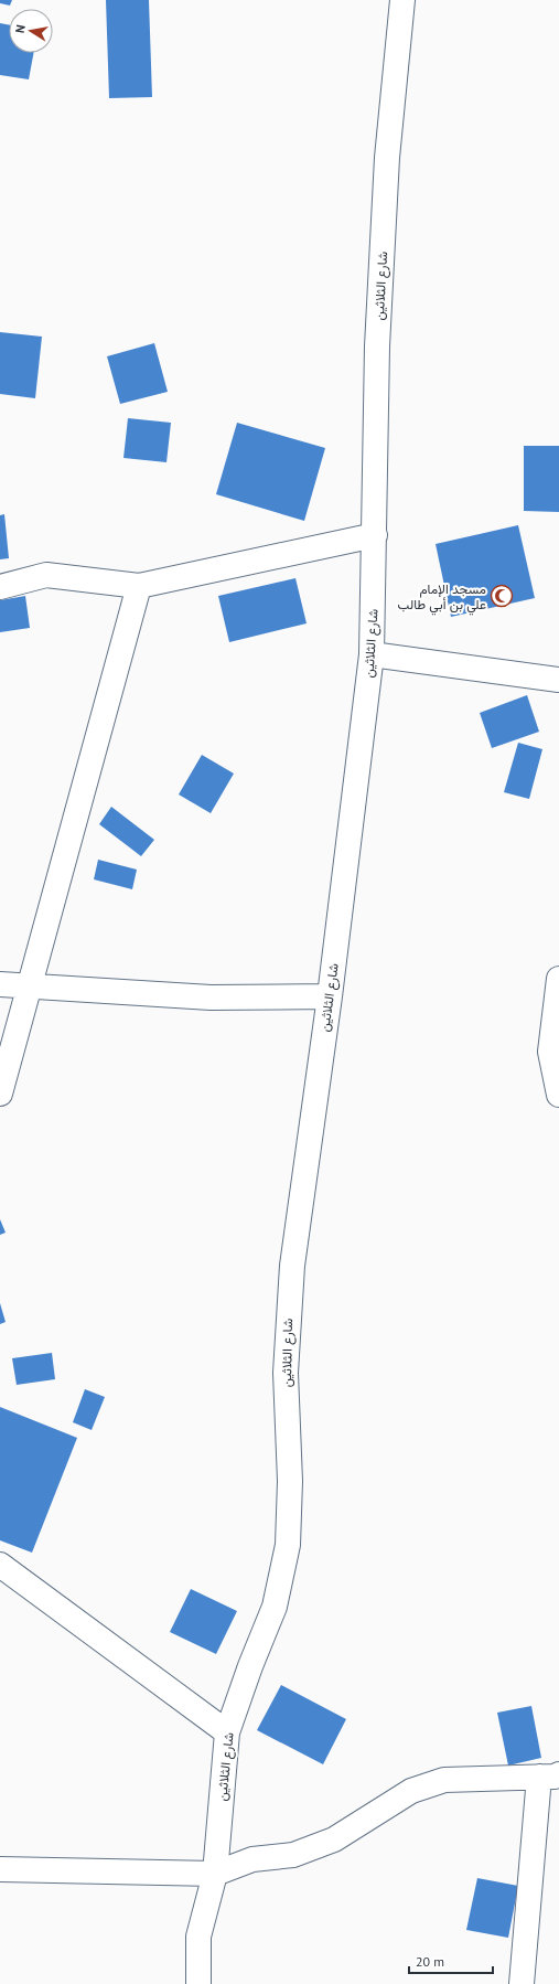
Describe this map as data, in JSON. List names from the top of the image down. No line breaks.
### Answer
{"streets":{"street":["شارع الثلاثين"]},"places":{"mosque":["مسجد الإمام علي بن أبي طالب"]},"scale_bar":"20 m","north":"left"}
